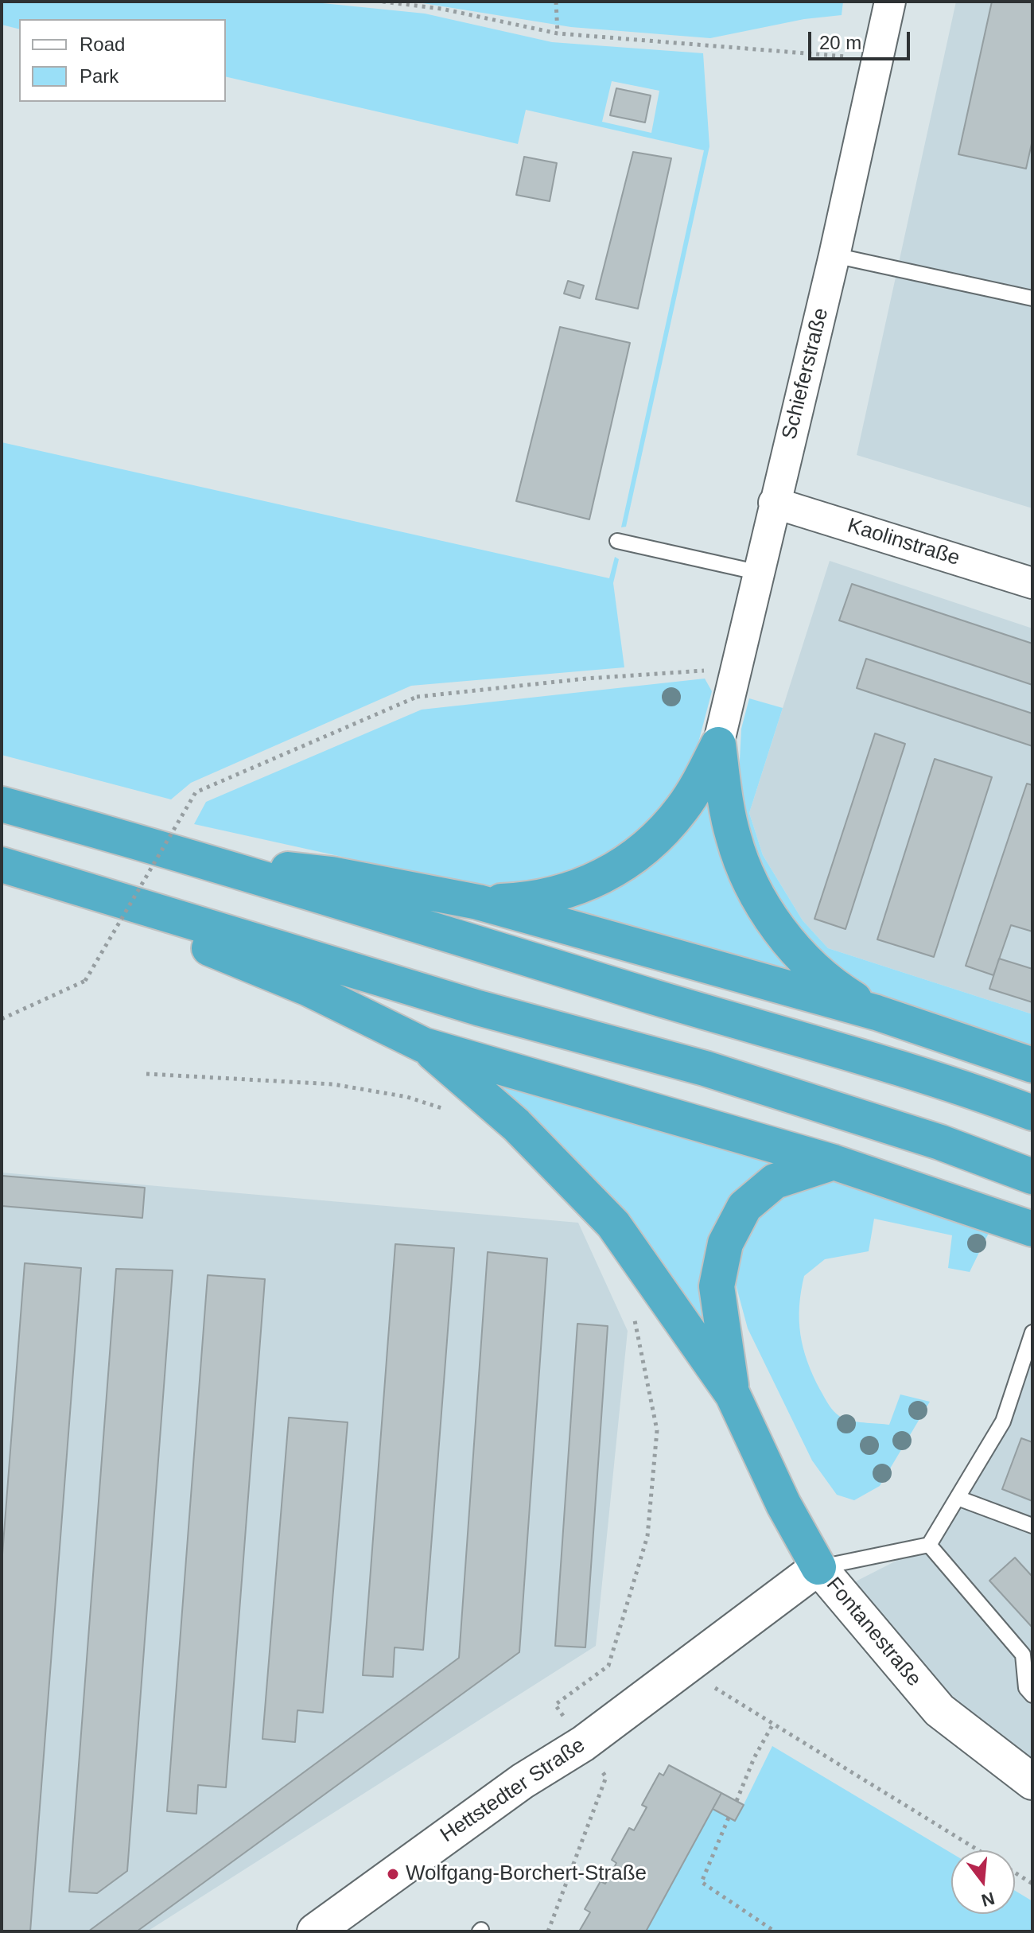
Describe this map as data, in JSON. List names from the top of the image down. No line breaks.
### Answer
{"streets":{"street":["Schieferstraße","Kaolinstraße","Fontanestraße","Hettstedter Straße"]},"crossings":[["Schieferstraße","Kaolinstraße"],["Fontanestraße","Hettstedter Straße"]],"places":["Wolfgang-Borchert-Straße"],"legend":["Road","Park"],"scale_bar":"20 m","north":"bottom"}
